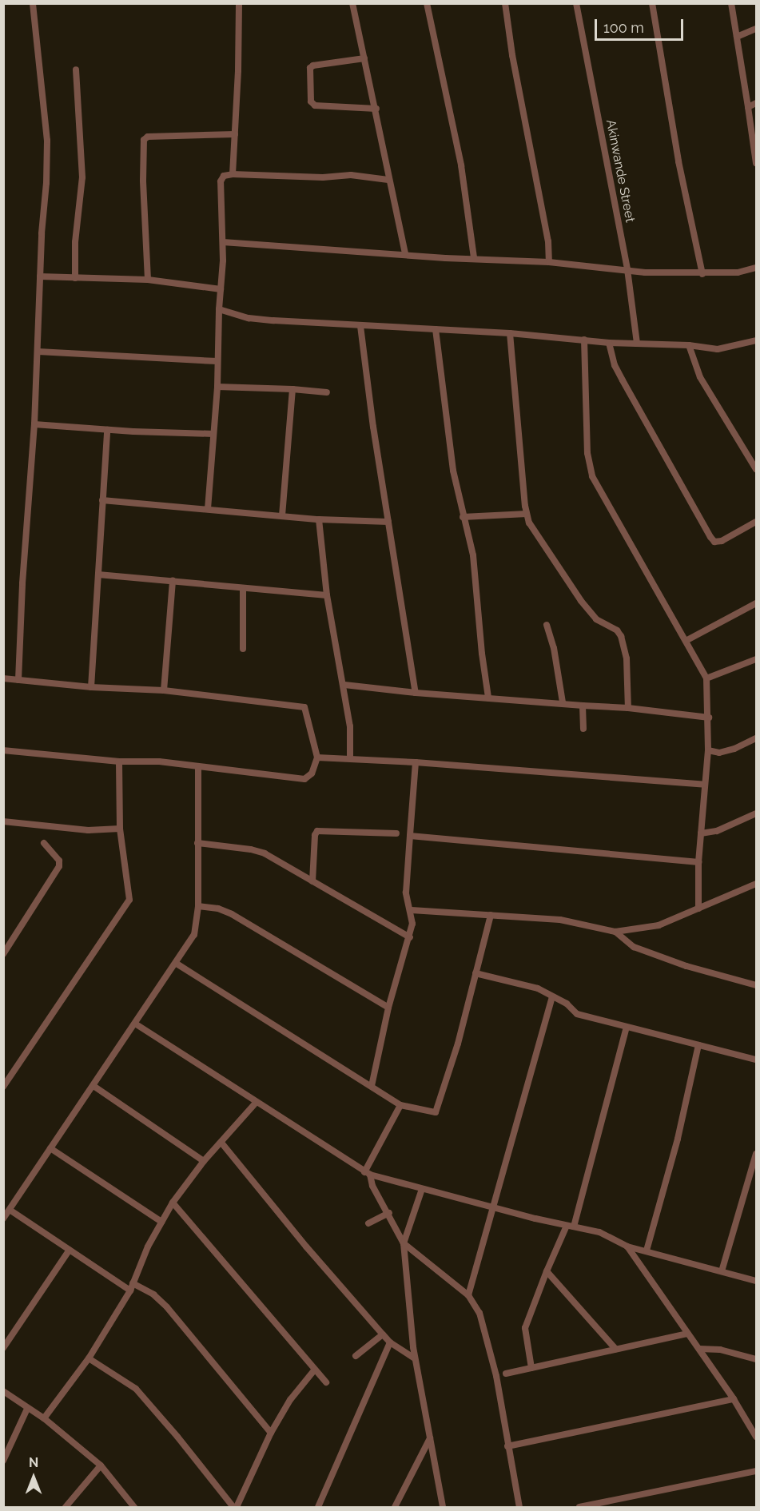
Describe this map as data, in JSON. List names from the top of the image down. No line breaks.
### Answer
{"streets":{"street":["Akinwande Street"]},"scale_bar":"100 m","north":"top"}
